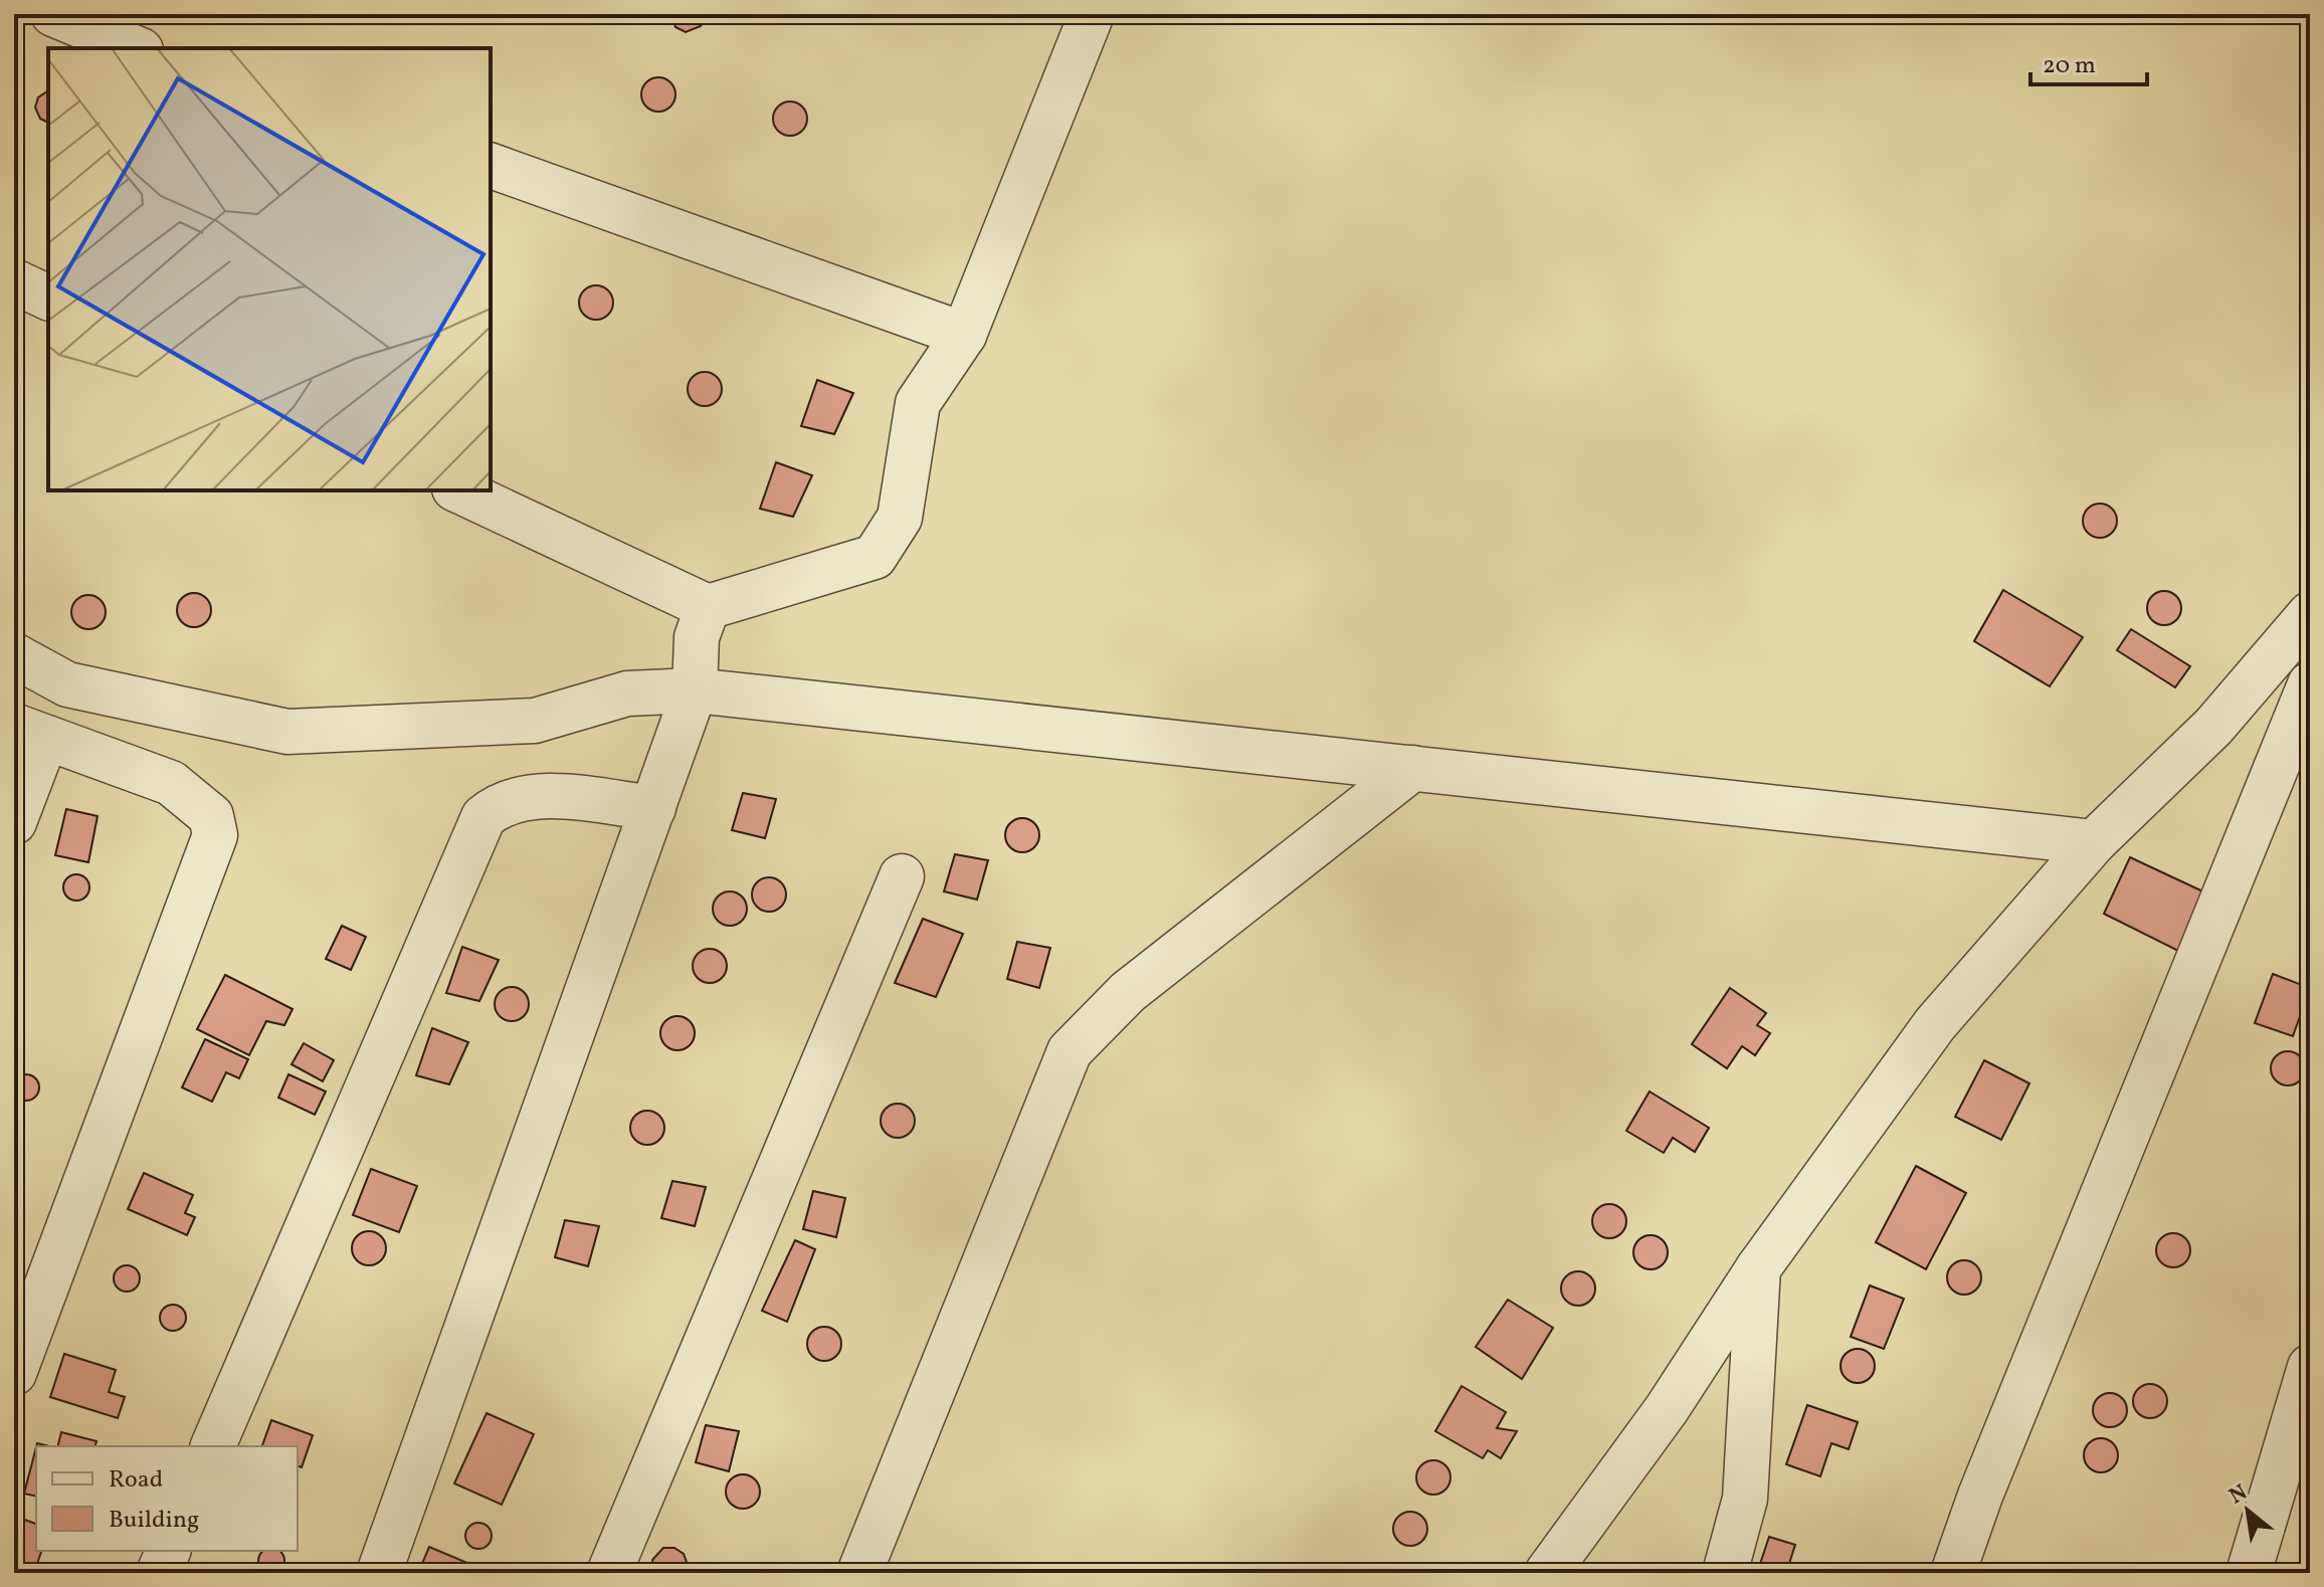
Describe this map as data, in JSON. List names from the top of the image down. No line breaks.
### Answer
{"legend":["Road","Building"],"scale_bar":"20 m","north":"top left"}
